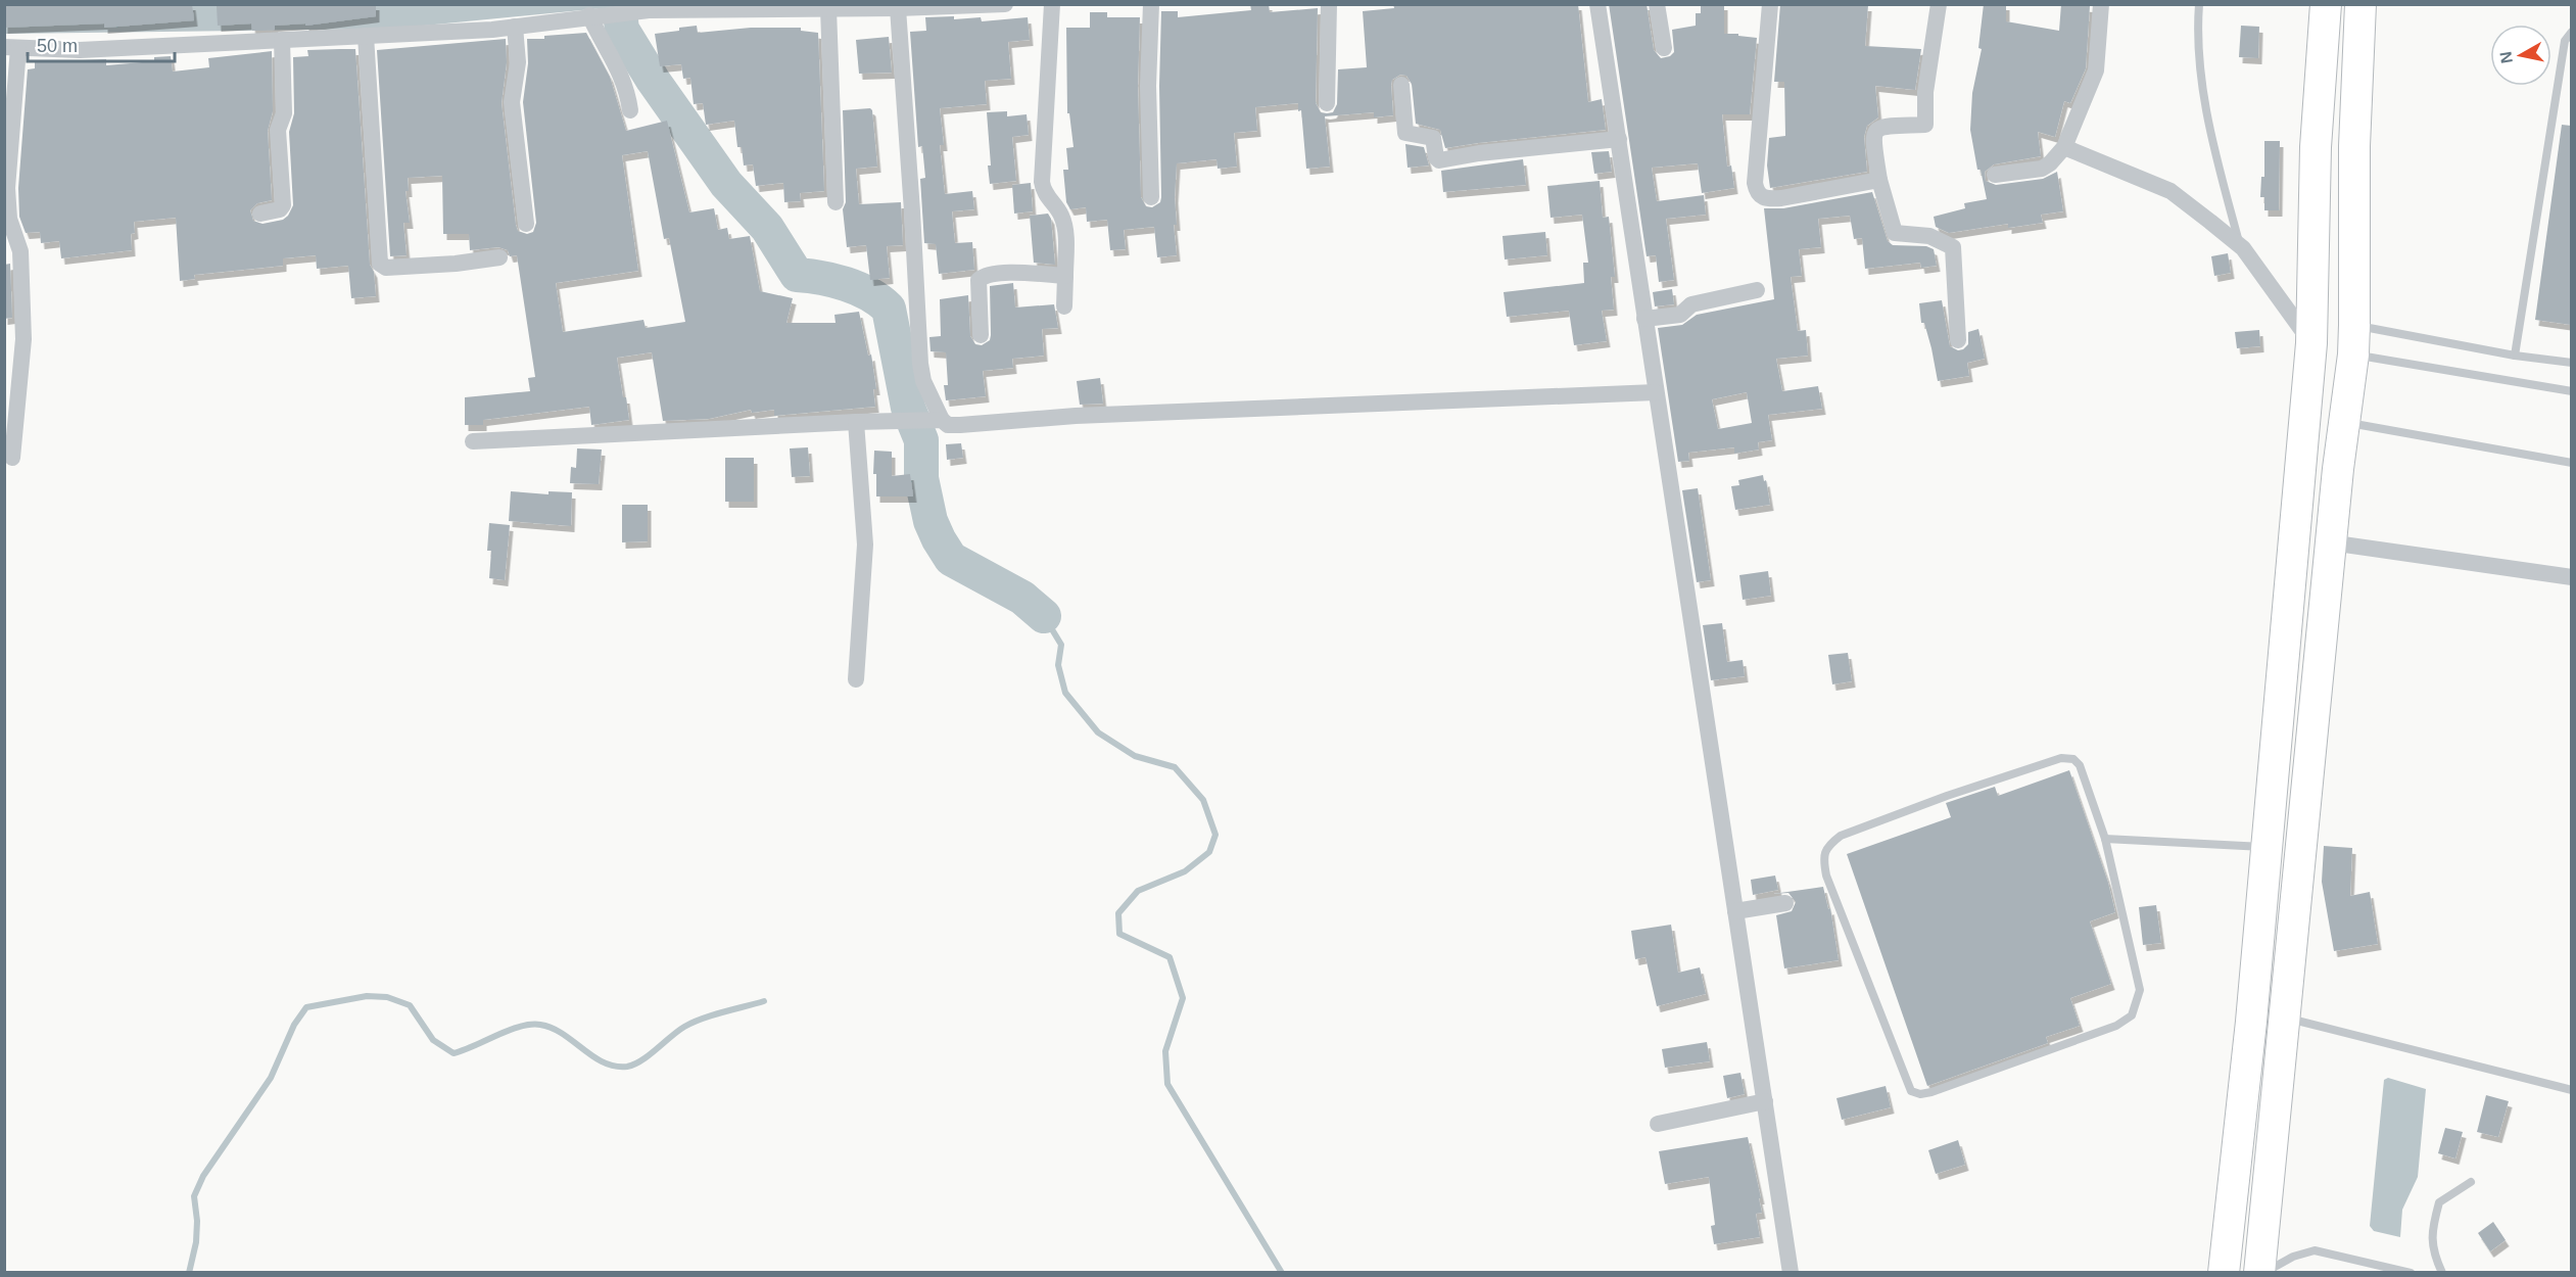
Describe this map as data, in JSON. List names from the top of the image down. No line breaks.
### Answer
{"scale_bar":"50 m","north":"left"}
